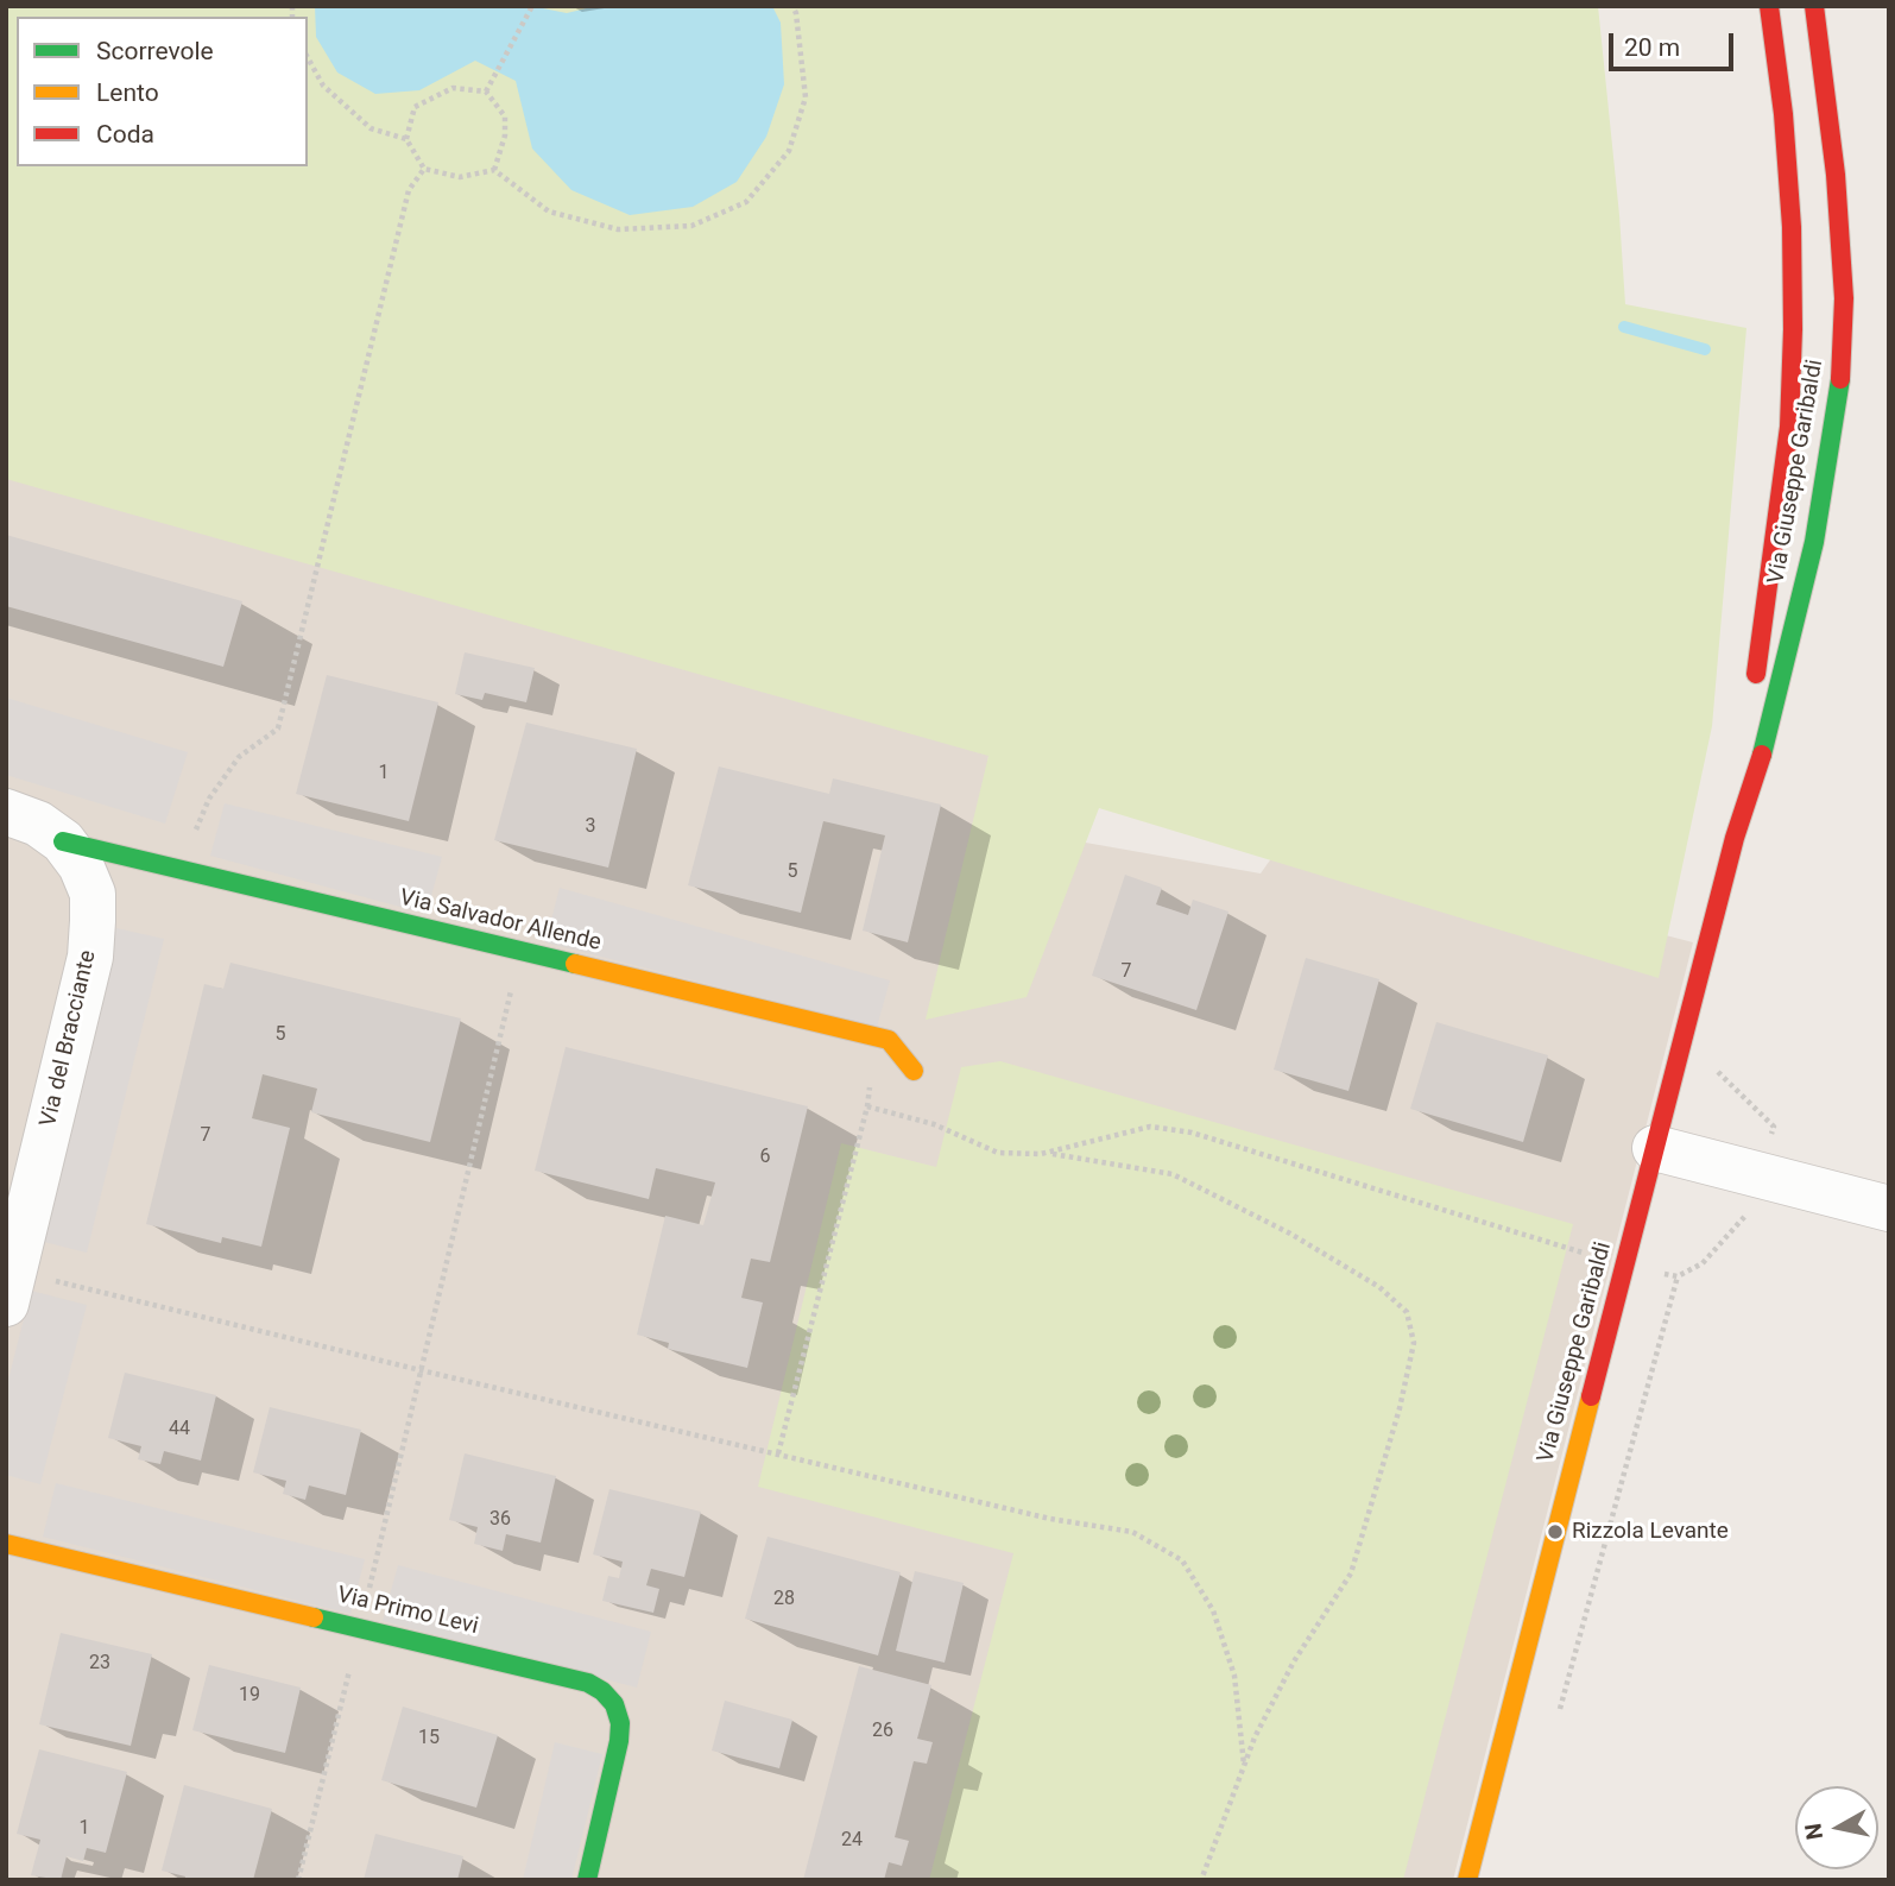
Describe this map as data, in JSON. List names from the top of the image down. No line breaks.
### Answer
{"streets":{"street":["Via Giuseppe Garibaldi","Via Salvador Allende","Via del Bracciante","Via Primo Levi"]},"crossings":[["Via Salvador Allende","Via del Bracciante"]],"places":["Rizzola Levante"],"house_numbers":["1","3","5","7","5","7","6","44","36","28","23","19","26","15","1","24"],"legend":["Scorrevole","Lento","Coda"],"scale_bar":"20 m","north":"left"}
